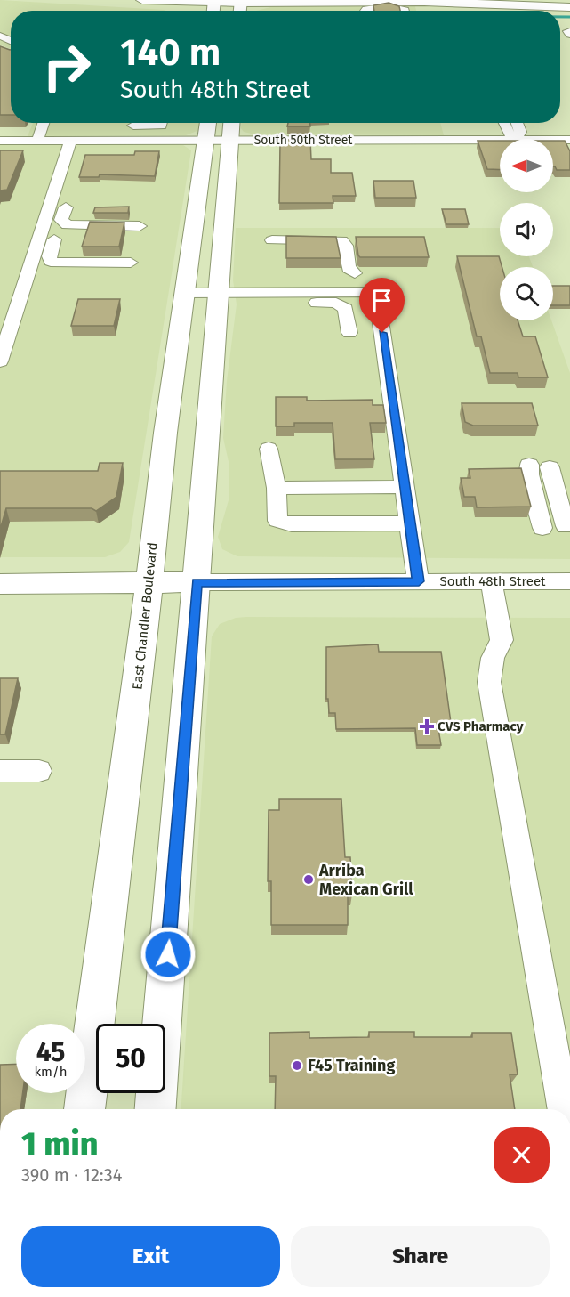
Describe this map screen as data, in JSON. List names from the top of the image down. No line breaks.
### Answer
{"streets":{"main road":["South 48th Street","East Chandler Boulevard"],"street":["South 50th Street"]},"crossings":[["South 50th Street","East Chandler Boulevard"],["South 48th Street","East Chandler Boulevard"]],"places":{"health":["CVS Pharmacy"],"other":["Arriba Mexican Grill","F45 Training"]},"north":"left","page":{"turn":["140 m","South 48th Street"],"speed":"45 km/h","limit":"50","heading":["1 min","390 m · 12:34"],"buttons":["Exit","Share"]}}
